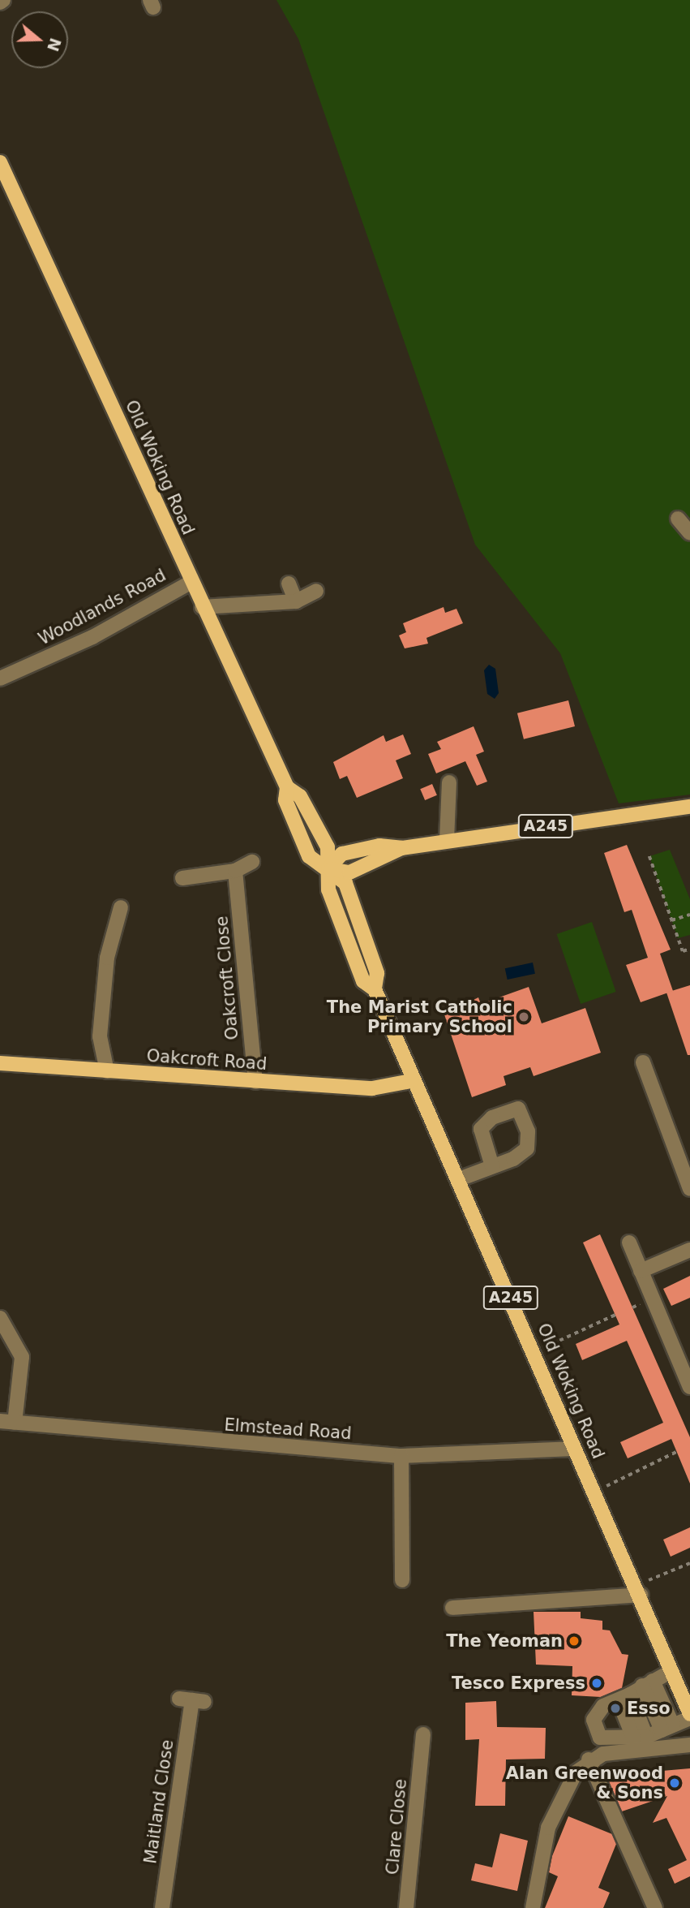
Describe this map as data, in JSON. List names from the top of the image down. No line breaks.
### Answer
{"streets":{"main road":["Old Woking Road","A245","Oakcroft Road"],"street":["Woodlands Road","Oakcroft Close","Elmstead Road","Maitland Close","Clare Close"]},"crossings":[["Old Woking Road","Woodlands Road"],["Old Woking Road","A245"],["Old Woking Road","Oakcroft Road"],["Old Woking Road","Elmstead Road"],["Oakcroft Close","Oakcroft Road"]],"places":["The Marist Catholic Primary School","The Yeoman","Tesco Express","Esso","Alan Greenwood & Sons"],"north":"right"}
